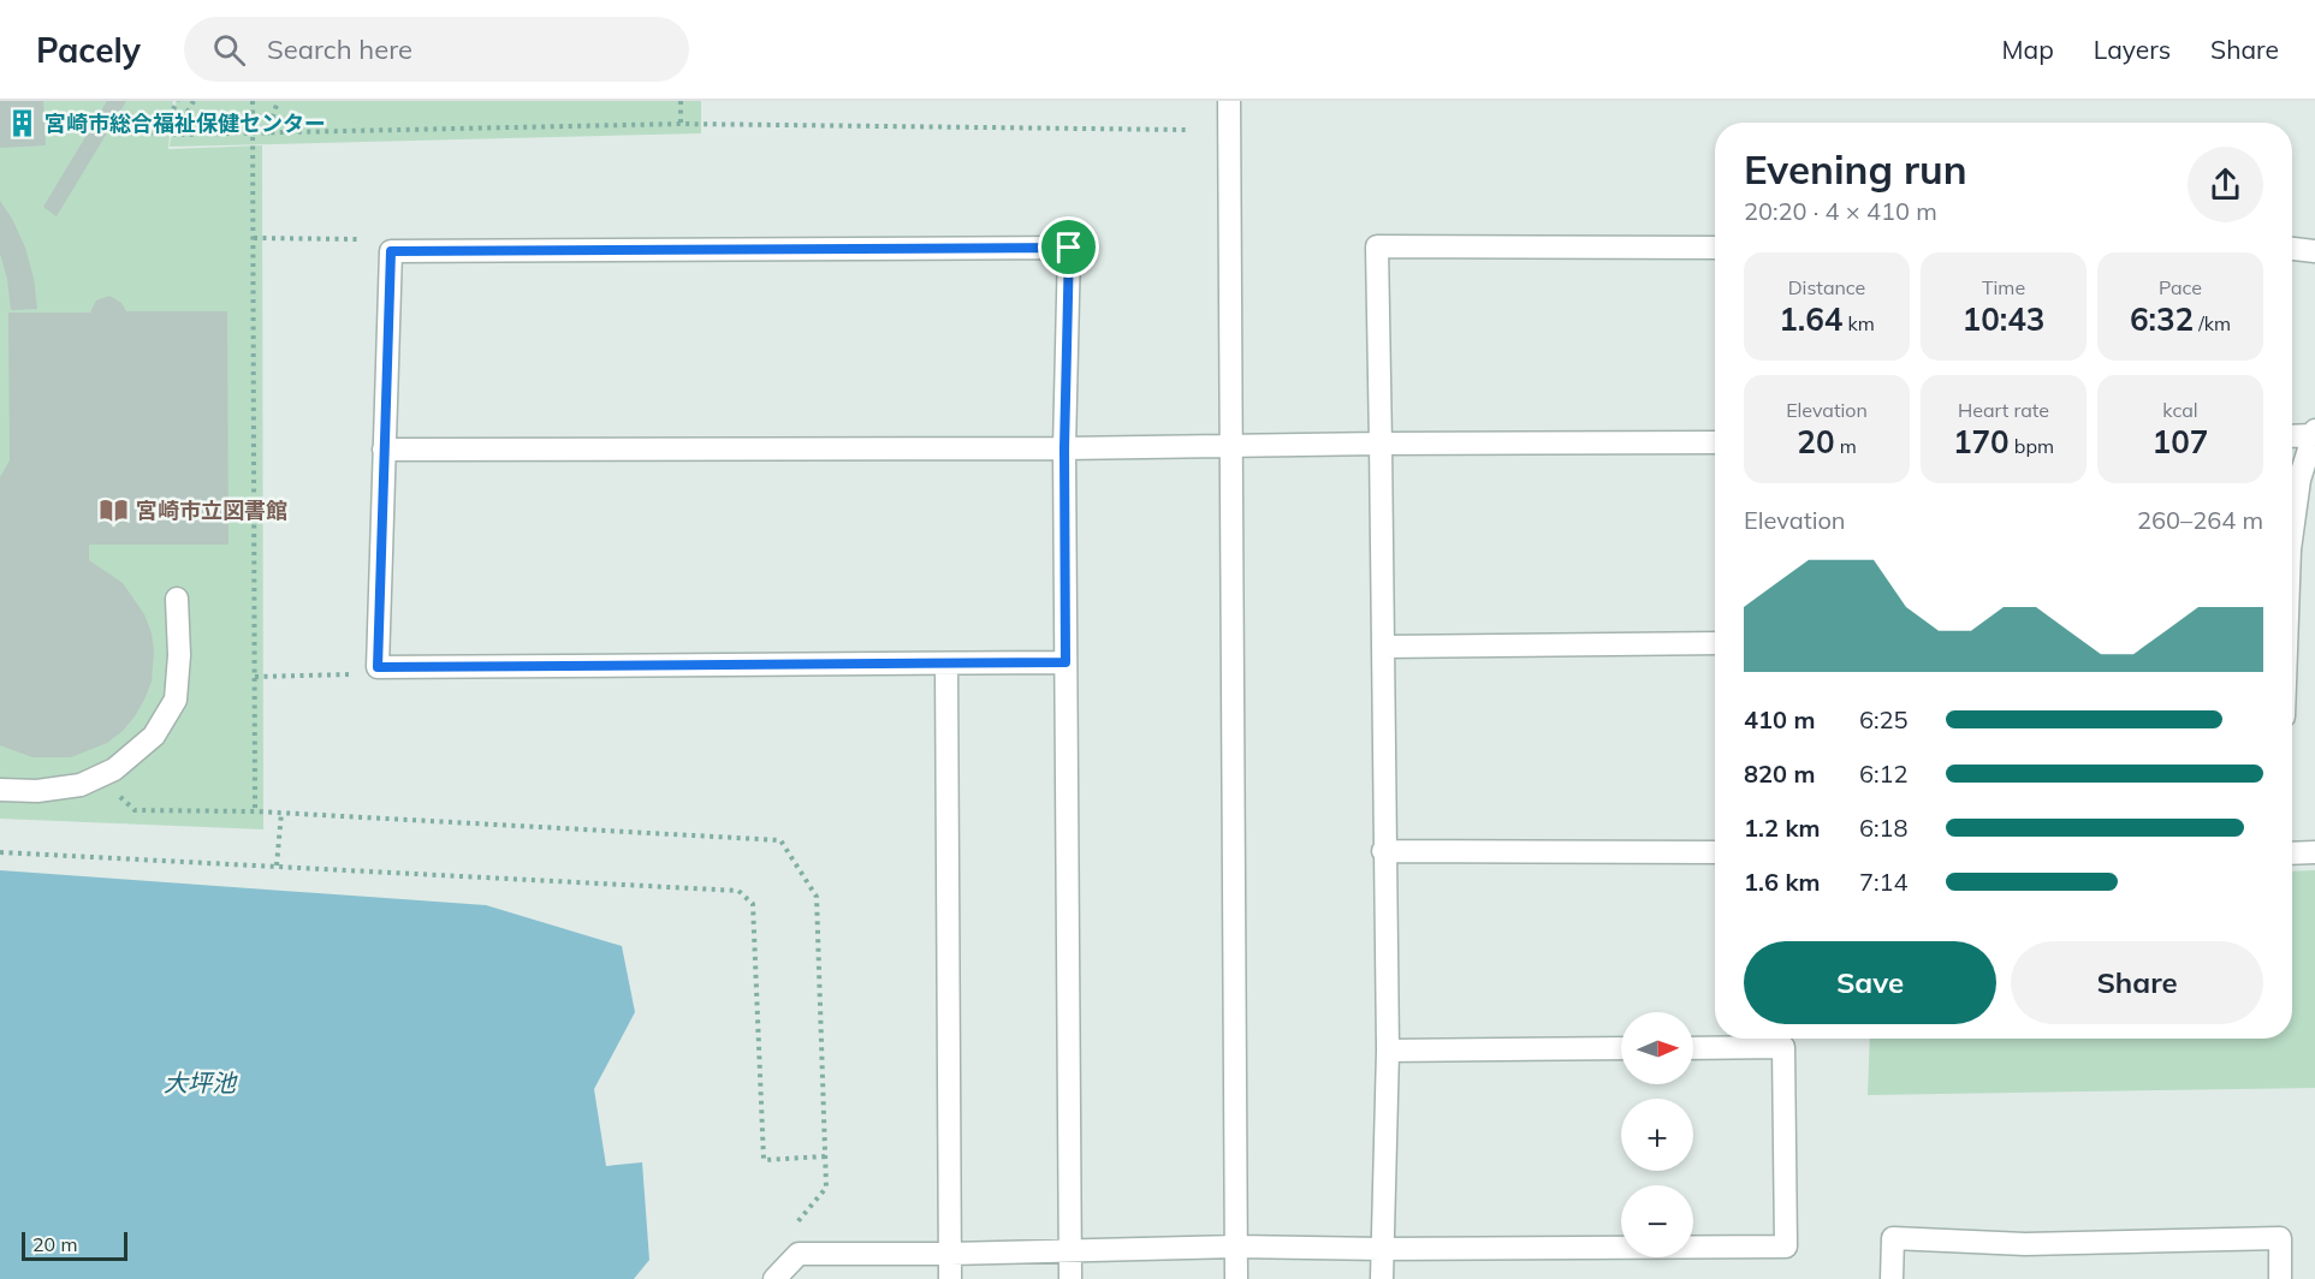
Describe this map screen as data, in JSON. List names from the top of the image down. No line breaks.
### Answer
{"water":["大坪池"],"places":{"building":["宮崎市総合福祉保健センター"],"library":["宮崎市立図書館"]},"scale_bar":"20 m","north":"right","page":{"header":"Pacely","search":"Search here","nav":["Map","Layers","Share"],"heading":["Evening run","20:20 · 4 × 410 m"],"stats":[["Distance","1.64 km"],["Time","10:43"],["Pace","6:32 /km"],["Elevation","20 m"],["Heart rate","170 bpm"],["kcal","107"]],"chart":["Elevation","260–264 m"],"list":[{"name":"410 m","note":"6:25"},{"name":"820 m","note":"6:12"},{"name":"1.2 km","note":"6:18"},{"name":"1.6 km","note":"7:14"}],"buttons":["Save","Share"],"map_buttons":["+","−"],"scale":"20 m"}}
